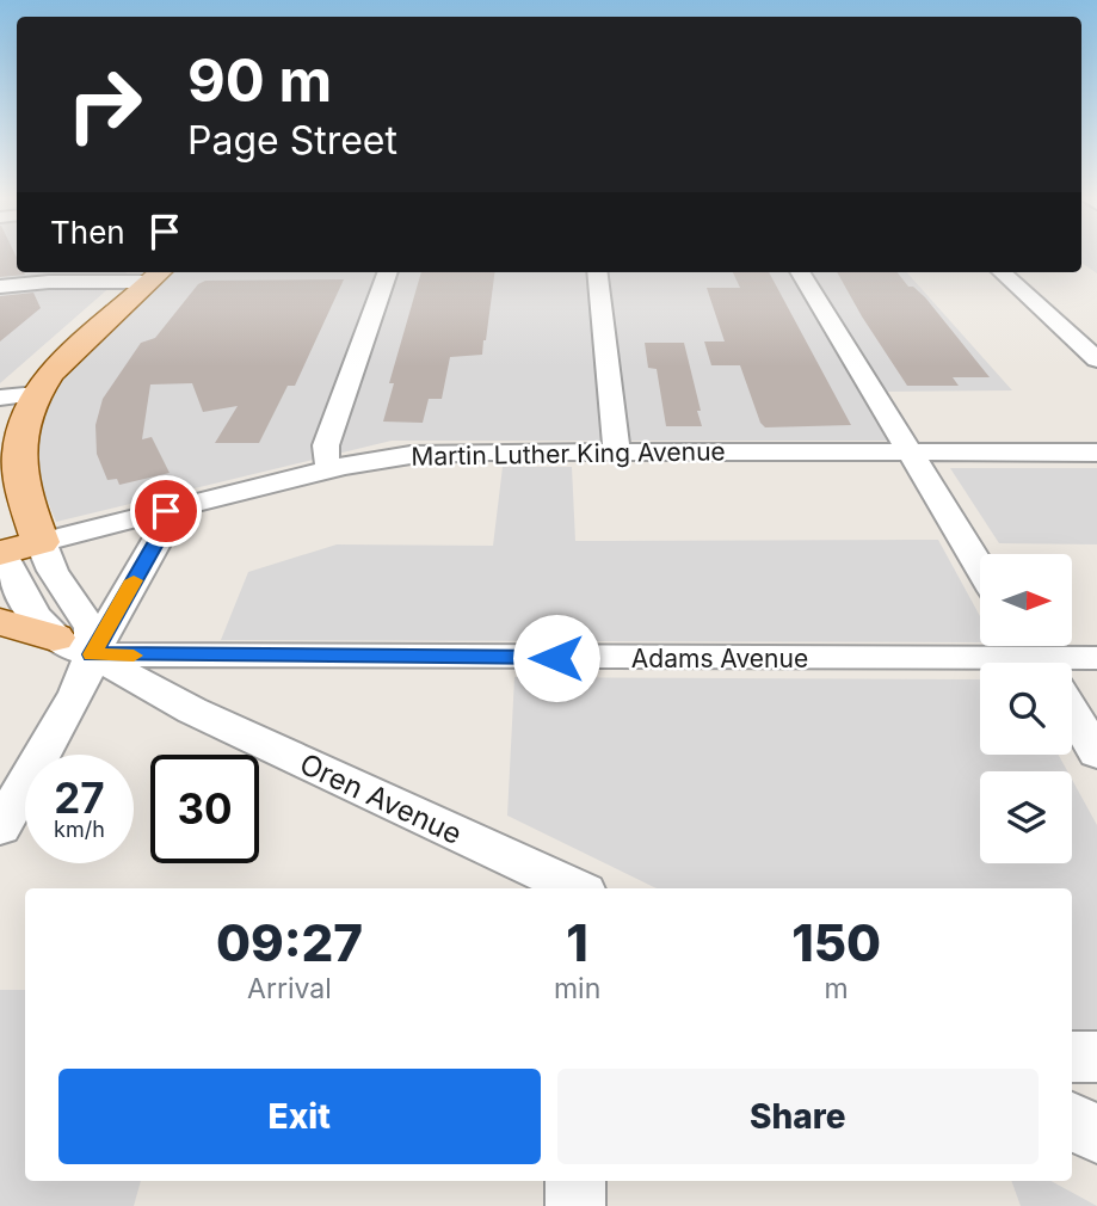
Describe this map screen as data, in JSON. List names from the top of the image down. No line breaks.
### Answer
{"streets":{"main road":["Martin Luther King Avenue"],"street":["Adams Avenue","Oren Avenue"]},"crossings":[["Martin Luther King Avenue","Oren Avenue"],["Adams Avenue","Oren Avenue"]],"north":"right","page":{"turn":["90 m","Page Street"],"then":"Then","speed":"27 km/h","limit":"30","eta":["09:27","Arrival","1","min","150","m"],"buttons":["Exit","Share"]}}
